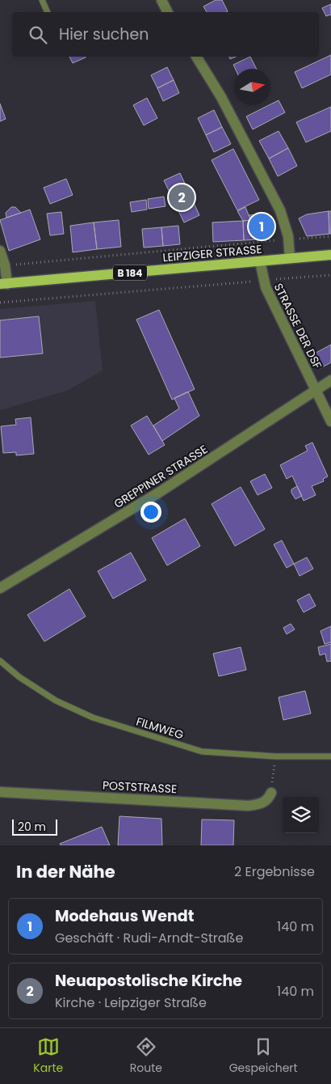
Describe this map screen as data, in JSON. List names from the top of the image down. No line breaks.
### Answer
{"streets":{"main road":["LEIPZIGER STRASSE","B 184"],"street":["STRASSE DER DSF","GREPPINER STRASSE","POSTSTRASSE"],"lane":["FILMWEG"]},"crossings":[["LEIPZIGER STRASSE","STRASSE DER DSF"],["STRASSE DER DSF","GREPPINER STRASSE"]],"scale_bar":"20 m","north":"right","page":{"search":"Hier suchen","pins":["2","1"],"scale":"20 m","heading":["In der Nähe","2 Ergebnisse"],"list":[{"mark":"1","name":"Modehaus Wendt","note":"Geschäft · Rudi-Arndt-Straße","value":"140 m"},{"mark":"2","name":"Neuapostolische Kirche","note":"Kirche · Leipziger Straße","value":"140 m"}],"nav":["Karte","Route","Gespeichert"]}}
